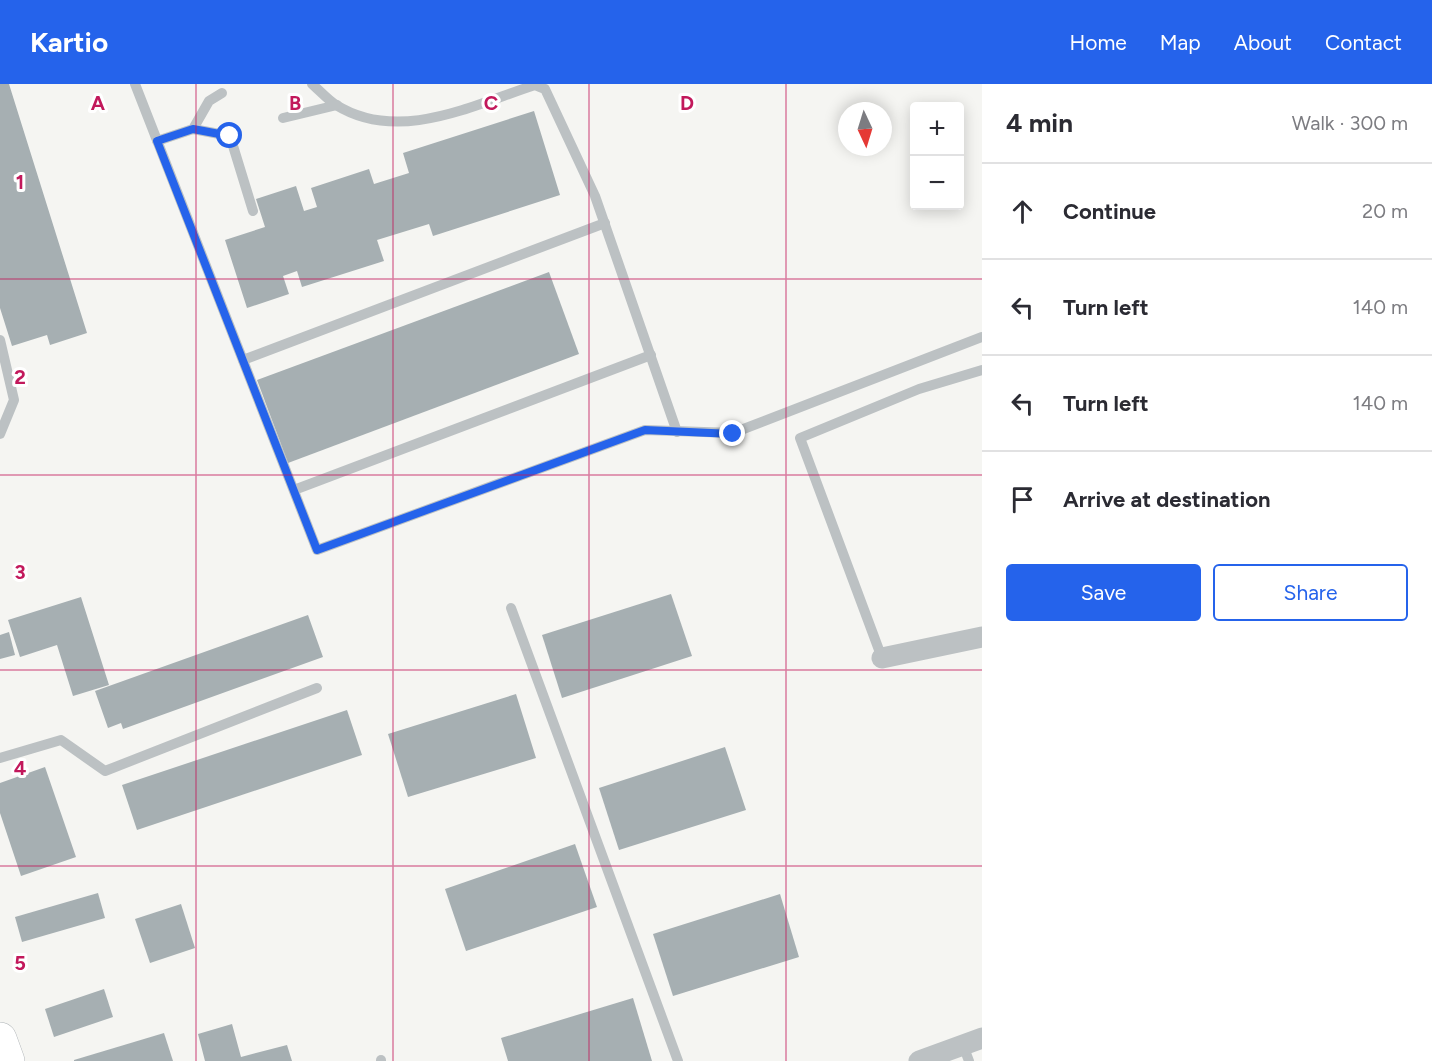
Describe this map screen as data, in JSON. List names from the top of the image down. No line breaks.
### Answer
{"north":"bottom","page":{"header":"Kartio","nav":["Home","Map","About","Contact"],"heading":["4 min","Walk · 300 m"],"map_buttons":["+","−"],"list":[["Continue","20 m"],["Turn left","140 m"],["Turn left","140 m"],"Arrive at destination"],"buttons":["Save","Share"]},"grid":{"columns":["A","B","C","D"],"rows":["1","2","3","4","5"]}}
